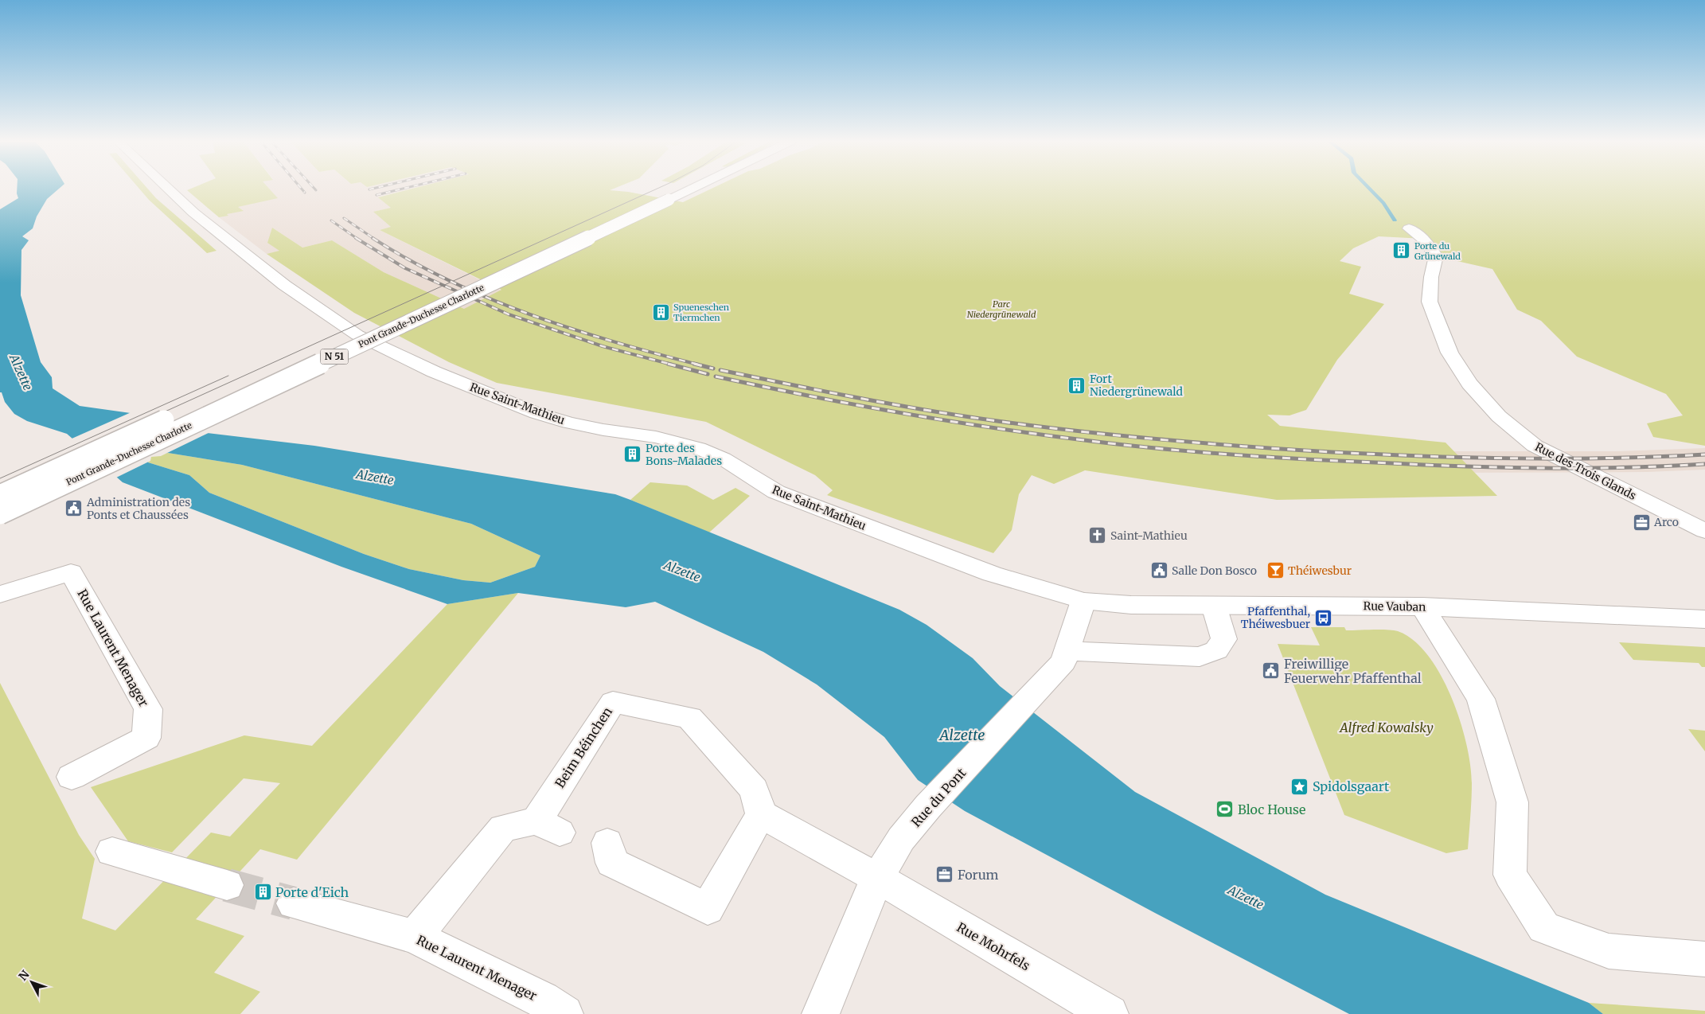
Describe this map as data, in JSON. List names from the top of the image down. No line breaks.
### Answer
{"streets":{"main road":["Pont Grande-Duchesse Charlotte","N 51","Rue Saint-Mathieu","Rue des Trois Glands","Rue Vauban","Rue Laurent Menager","Beim Béinchen","Rue du Pont","Rue Mohrfels"]},"crossings":[["Pont Grande-Duchesse Charlotte","N 51"],["Rue Saint-Mathieu","Rue Vauban"],["Rue Saint-Mathieu","Rue du Pont"],["Rue Vauban","Rue du Pont"],["Rue Laurent Menager","Beim Béinchen"],["Rue du Pont","Rue Mohrfels"]],"water":["Alzette"],"parks":["Parc Niedergrünewald","Alfred Kowalsky"],"places":{"building":["Porte du Grünewald","Spueneschen Tiermchen","Fort Niedergrünewald","Porte des Bons-Malades","Porte d'Eich"],"public building":["Administration des Ponts et Chaussées","Salle Don Bosco","Freiwillige Feuerwehr Pfaffenthal"],"office":["Arco","Forum"],"church":["Saint-Mathieu"],"bar":["Théiwesbur"],"bus stop":["Pfaffenthal, Théiwesbuer"],"place":["Spidolsgaart"],"sports":["Bloc House"]},"north":"top left"}
